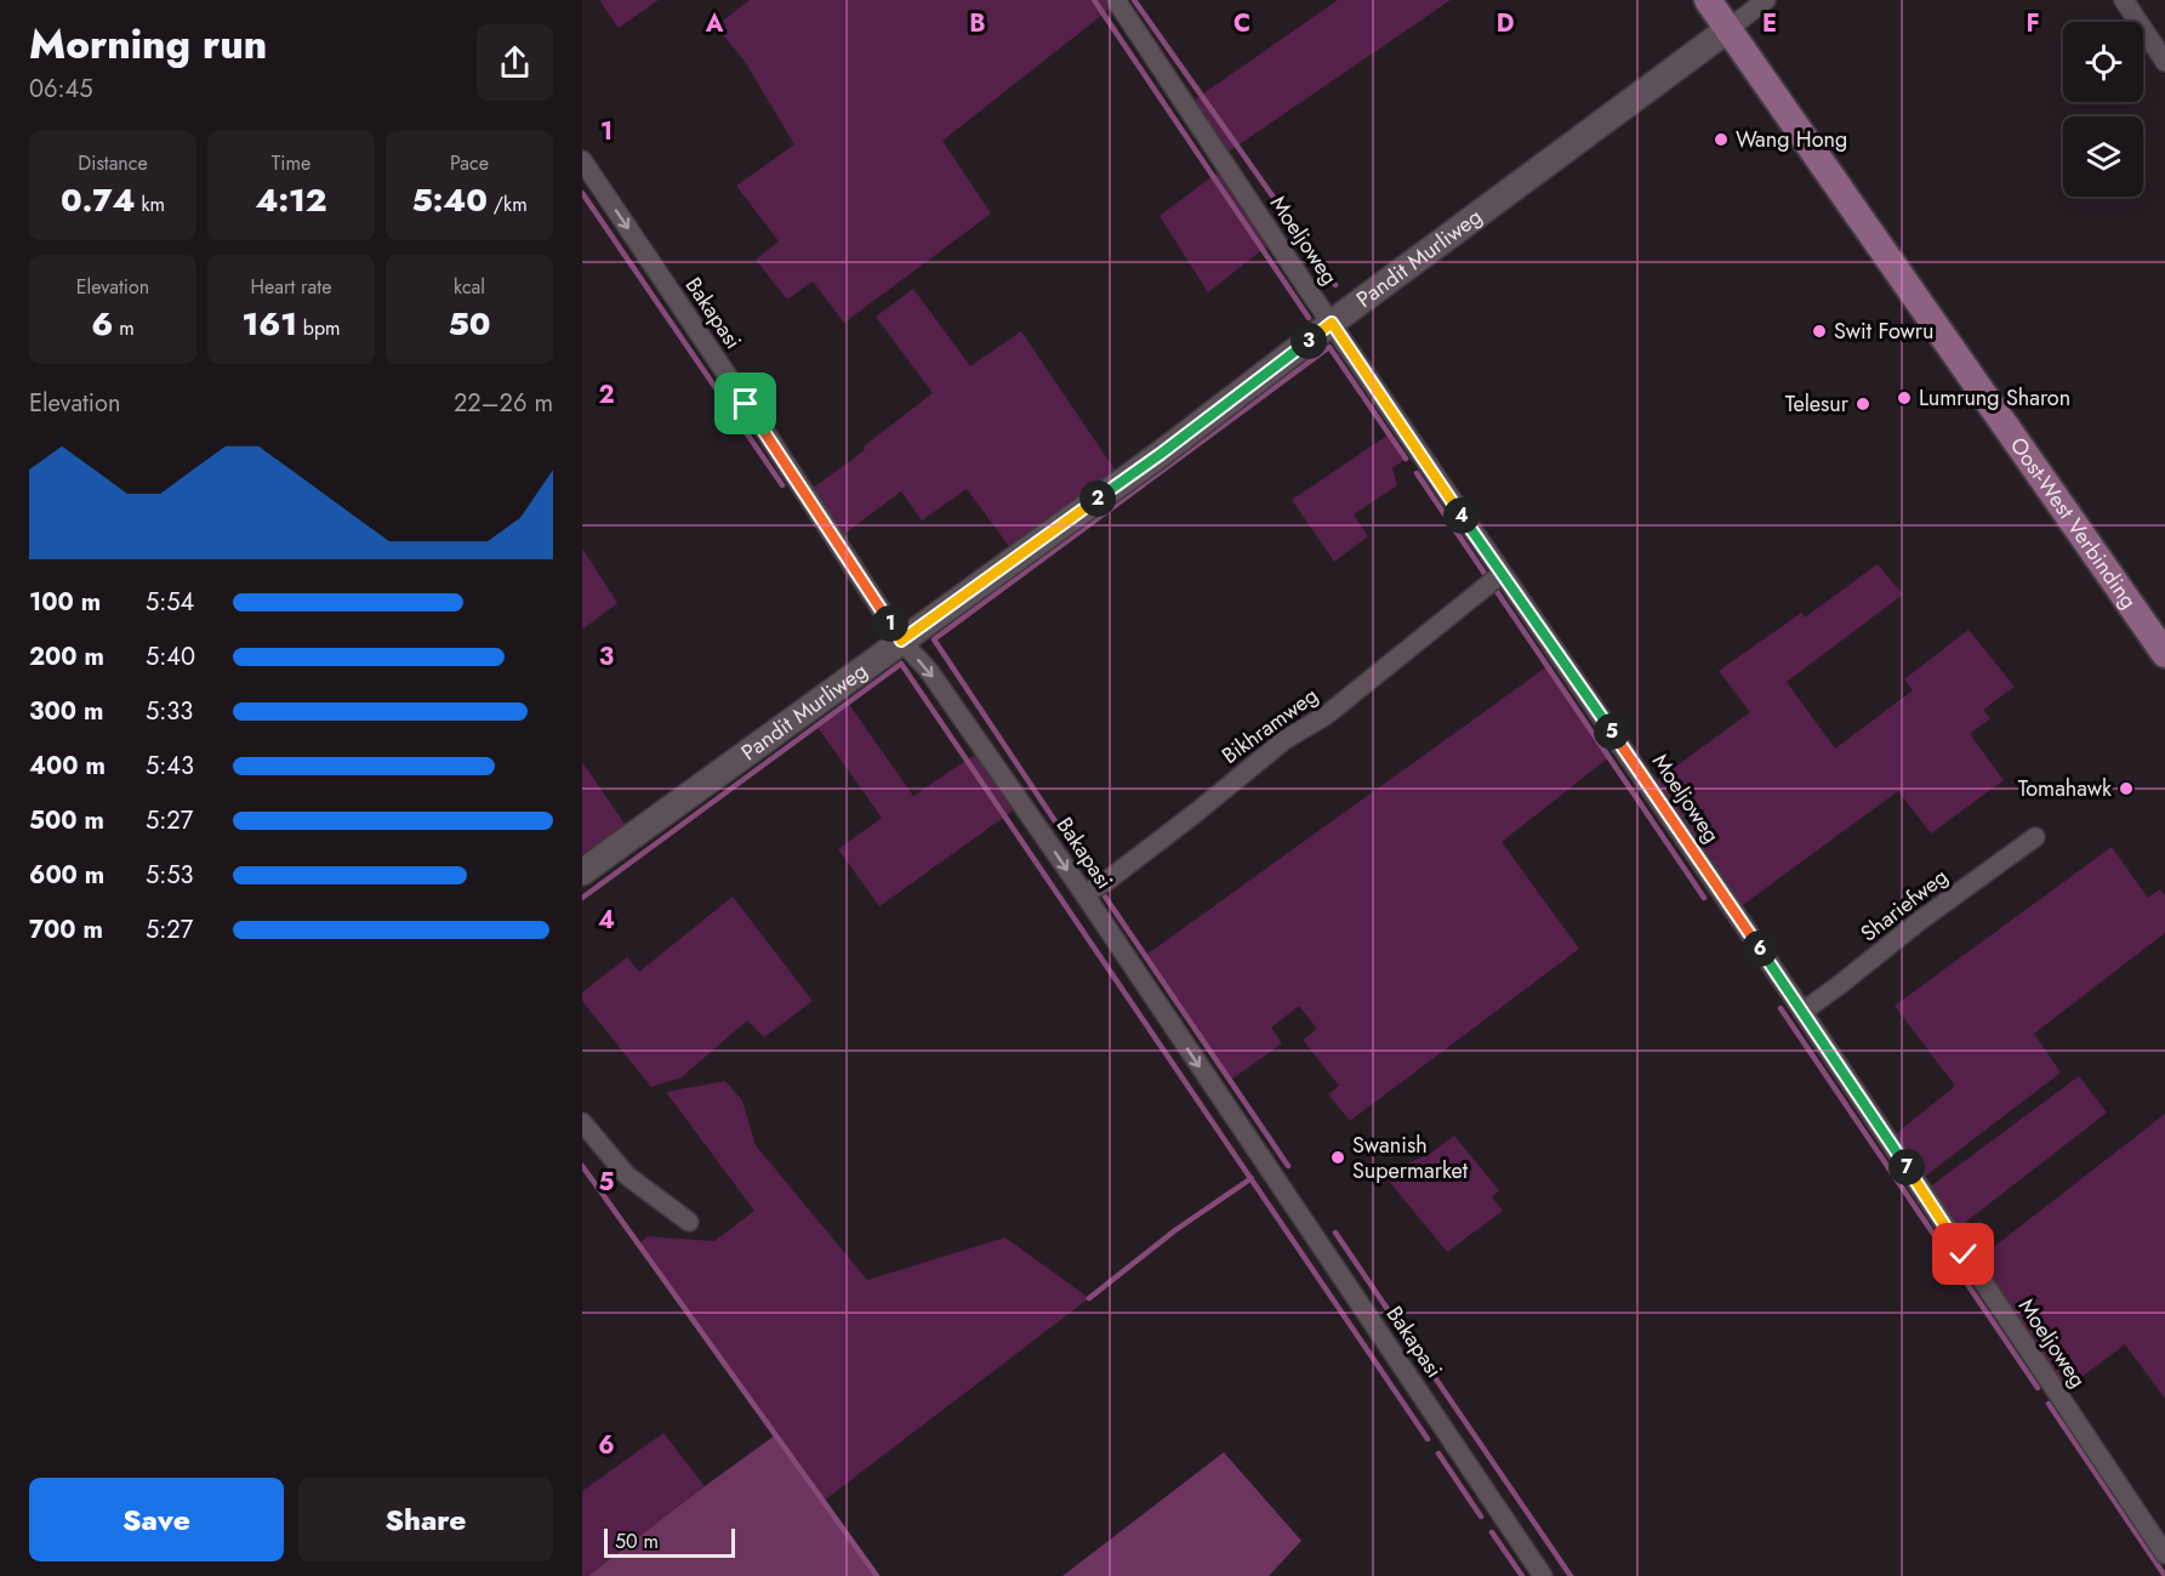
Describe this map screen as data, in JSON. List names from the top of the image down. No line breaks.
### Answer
{"streets":{"main road":["Oost-West Verbinding"],"street":["Moeljoweg","Pandit Murliweg","Bakapasi","Bikhramweg","Shariefweg"]},"crossings":[["Moeljoweg","Pandit Murliweg"],["Moeljoweg","Bikhramweg"],["Moeljoweg","Shariefweg"],["Pandit Murliweg","Bakapasi"],["Pandit Murliweg","Oost-West Verbinding"],["Bakapasi","Bikhramweg"]],"one_way":["Bakapasi"],"places":["Wang Hong","Swit Fowru","Lumrung Sharon","Telesur","Tomahawk","Swanish Supermarket"],"scale_bar":"50 m","page":{"heading":["Morning run","06:45"],"stats":[["Distance","0.74 km"],["Time","4:12"],["Pace","5:40 /km"],["Elevation","6 m"],["Heart rate","161 bpm"],["kcal","50"]],"pins":["3","2","4","1","5","6","7"],"chart":["Elevation","22–26 m"],"list":[{"name":"100 m","note":"5:54"},{"name":"200 m","note":"5:40"},{"name":"300 m","note":"5:33"},{"name":"400 m","note":"5:43"},{"name":"500 m","note":"5:27"},{"name":"600 m","note":"5:53"},{"name":"700 m","note":"5:27"}],"buttons":["Save","Share"],"scale":"50 m"},"grid":{"columns":["A","B","C","D","E","F"],"rows":["1","2","3","4","5","6"]}}
